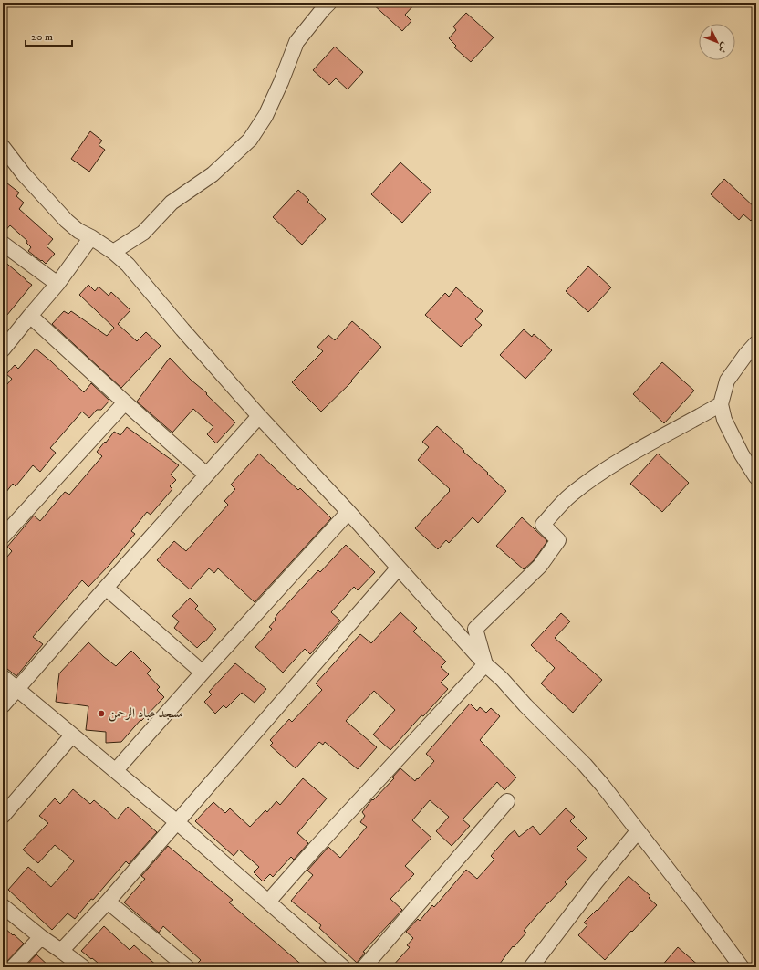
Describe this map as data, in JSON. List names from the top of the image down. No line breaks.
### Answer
{"places":["مسجد عباد الرحمن"],"scale_bar":"20 m","north":"bottom right"}
